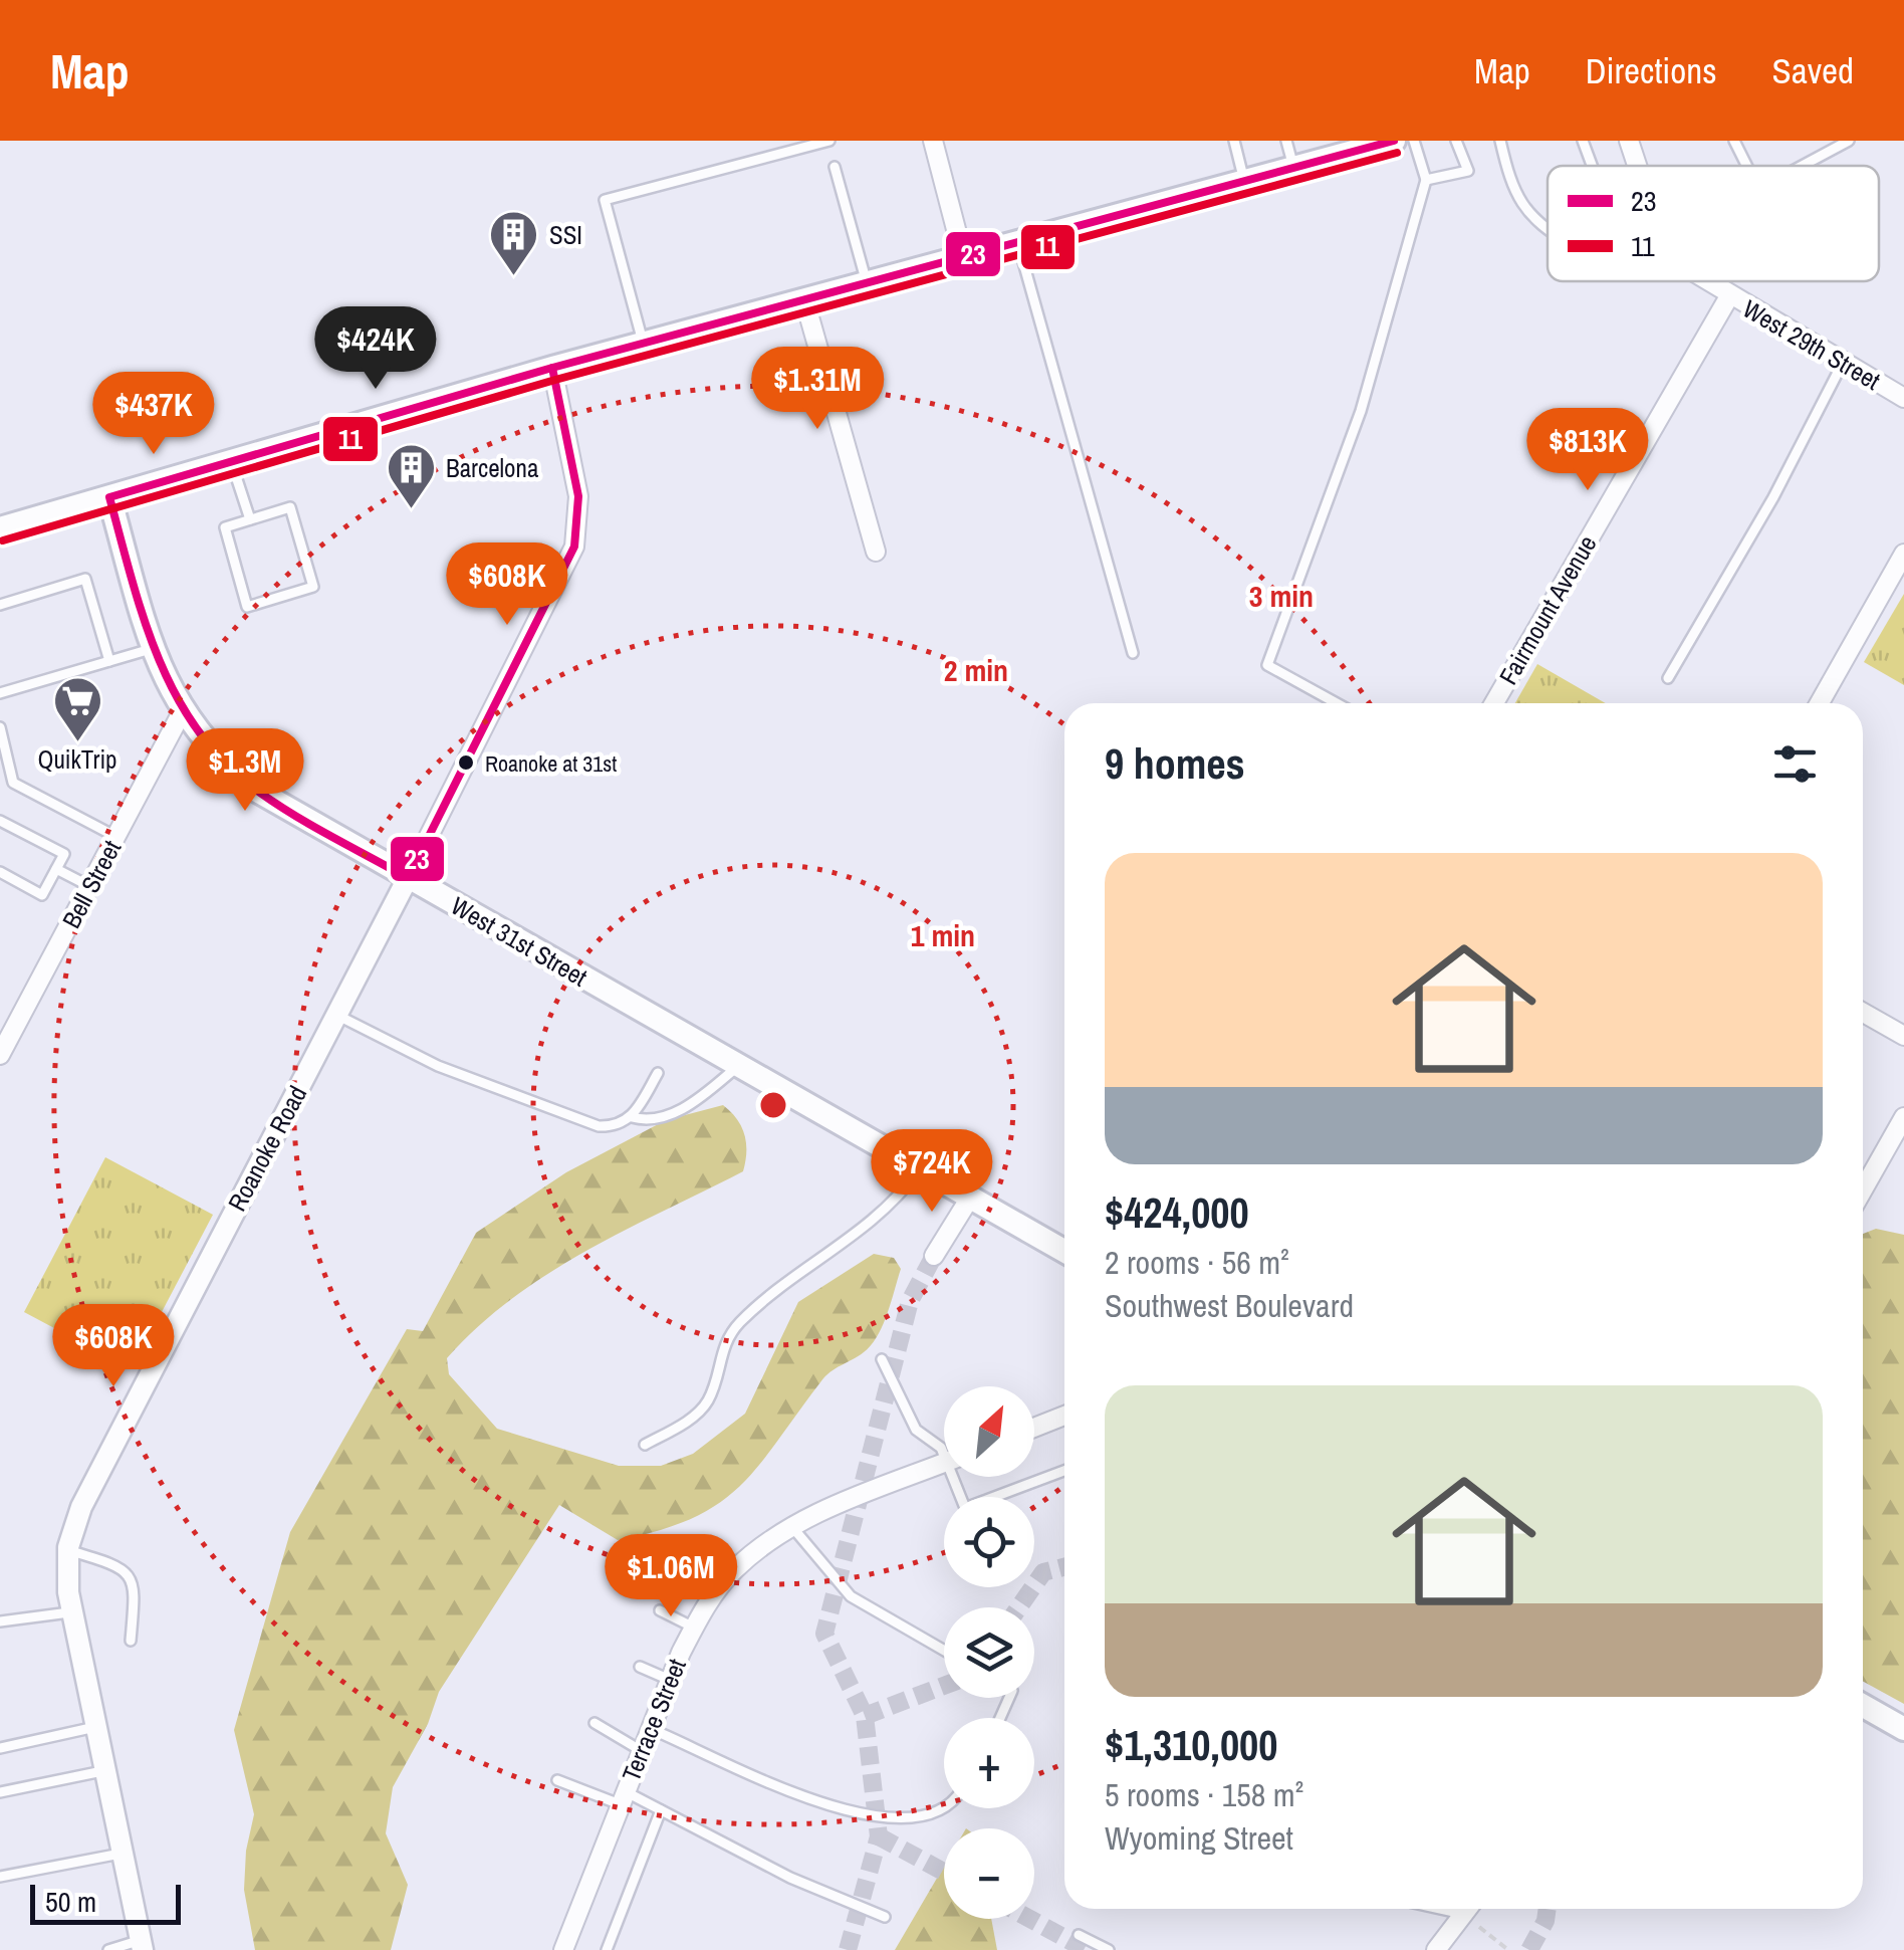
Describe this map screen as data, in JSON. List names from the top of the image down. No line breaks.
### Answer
{"streets":{"main road":["West 31st Street"],"street":["West 29th Street","Fairmount Avenue","Bell Street","Roanoke Road","Terrace Street"]},"crossings":[["West 29th Street","Fairmount Avenue"],["Bell Street","West 31st Street"],["West 31st Street","Roanoke Road"]],"places":{"building":["SSI","Barcelona"],"supermarket":["QuikTrip"],"other":["Roanoke at 31st"]},"lines":["transit line 23","transit line 11"],"legend":["23","11"],"scale_bar":"50 m","north":"top right","page":{"header":"Map","nav":["Map","Directions","Saved"],"price":["$424K","$1.31M","$437K","$813K","$608K","$1.3M","$724K","$608K","$1.06M"],"heading":"9 homes","list":[{"name":"$424,000","note":"2 rooms · 56 m² · Southwest Boulevard"},{"name":"$1,310,000","note":"5 rooms · 158 m² · Wyoming Street"}],"map_buttons":["+","−"],"scale":"50 m"},"rings":["3 min","2 min","1 min"]}
